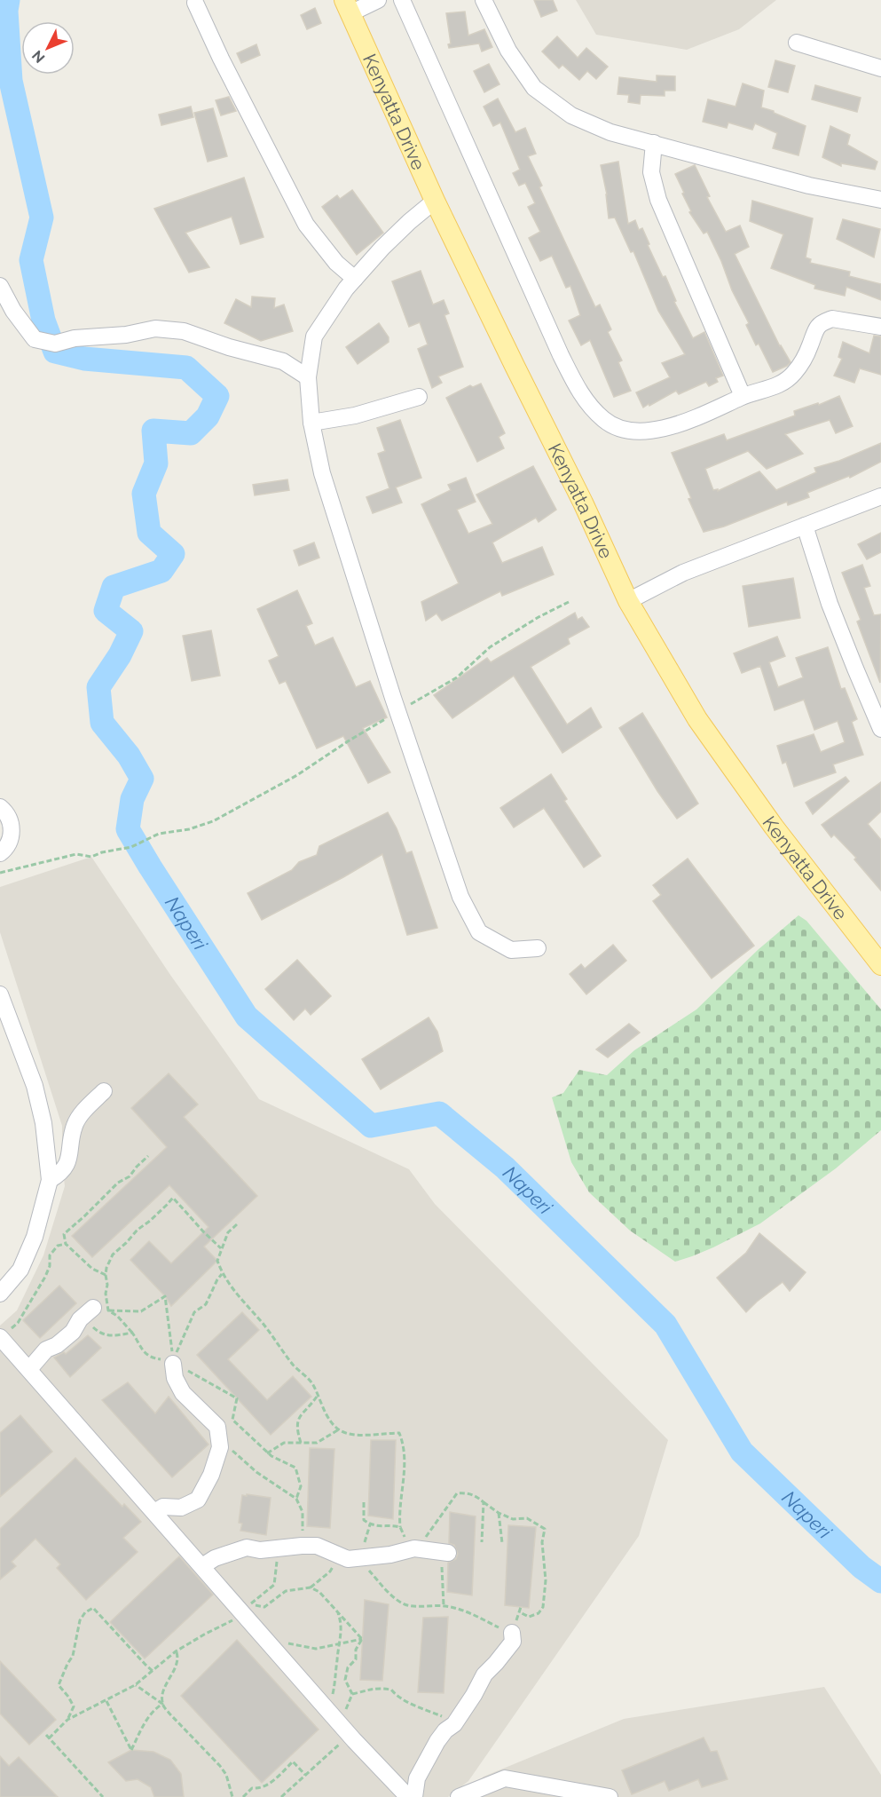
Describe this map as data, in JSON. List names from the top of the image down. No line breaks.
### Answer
{"streets":{"main road":["Kenyatta Drive"]},"water":["Naperi"],"north":"bottom left"}
